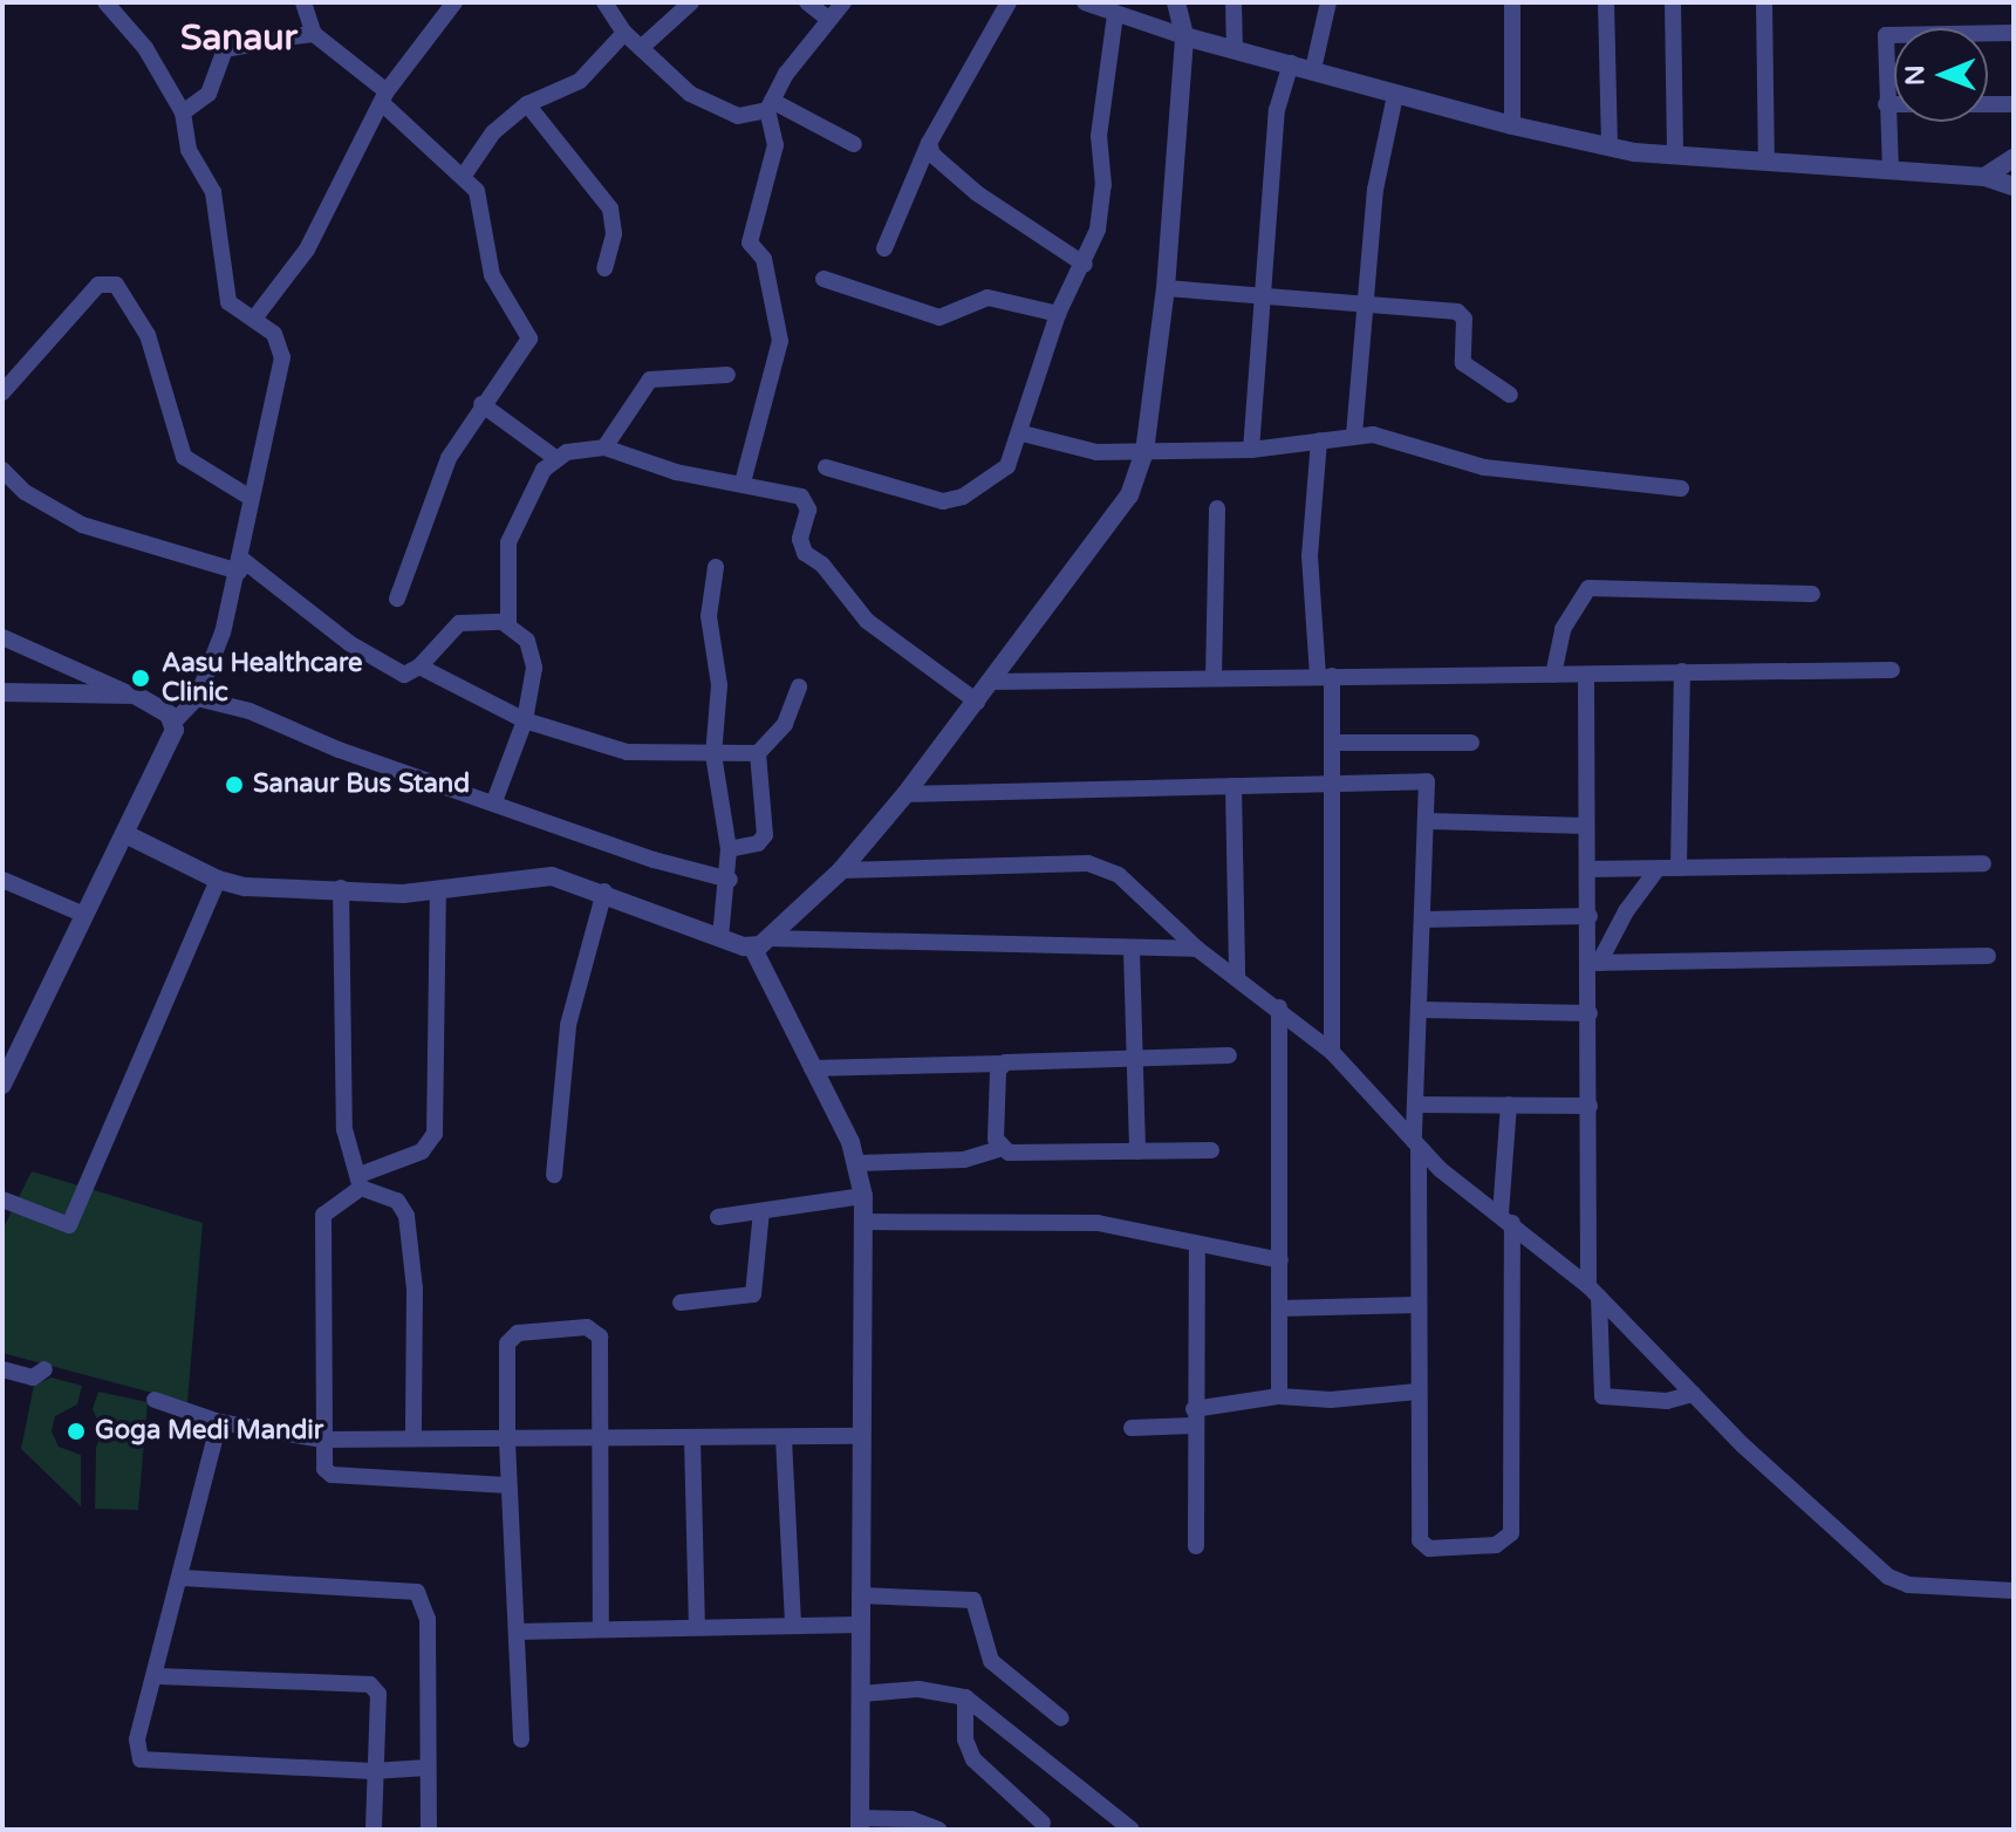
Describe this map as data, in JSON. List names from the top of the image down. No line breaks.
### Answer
{"districts":["Sanaur"],"places":["Aasu Healthcare Clinic","Sanaur Bus Stand","Goga Medi Mandir"],"north":"left"}
